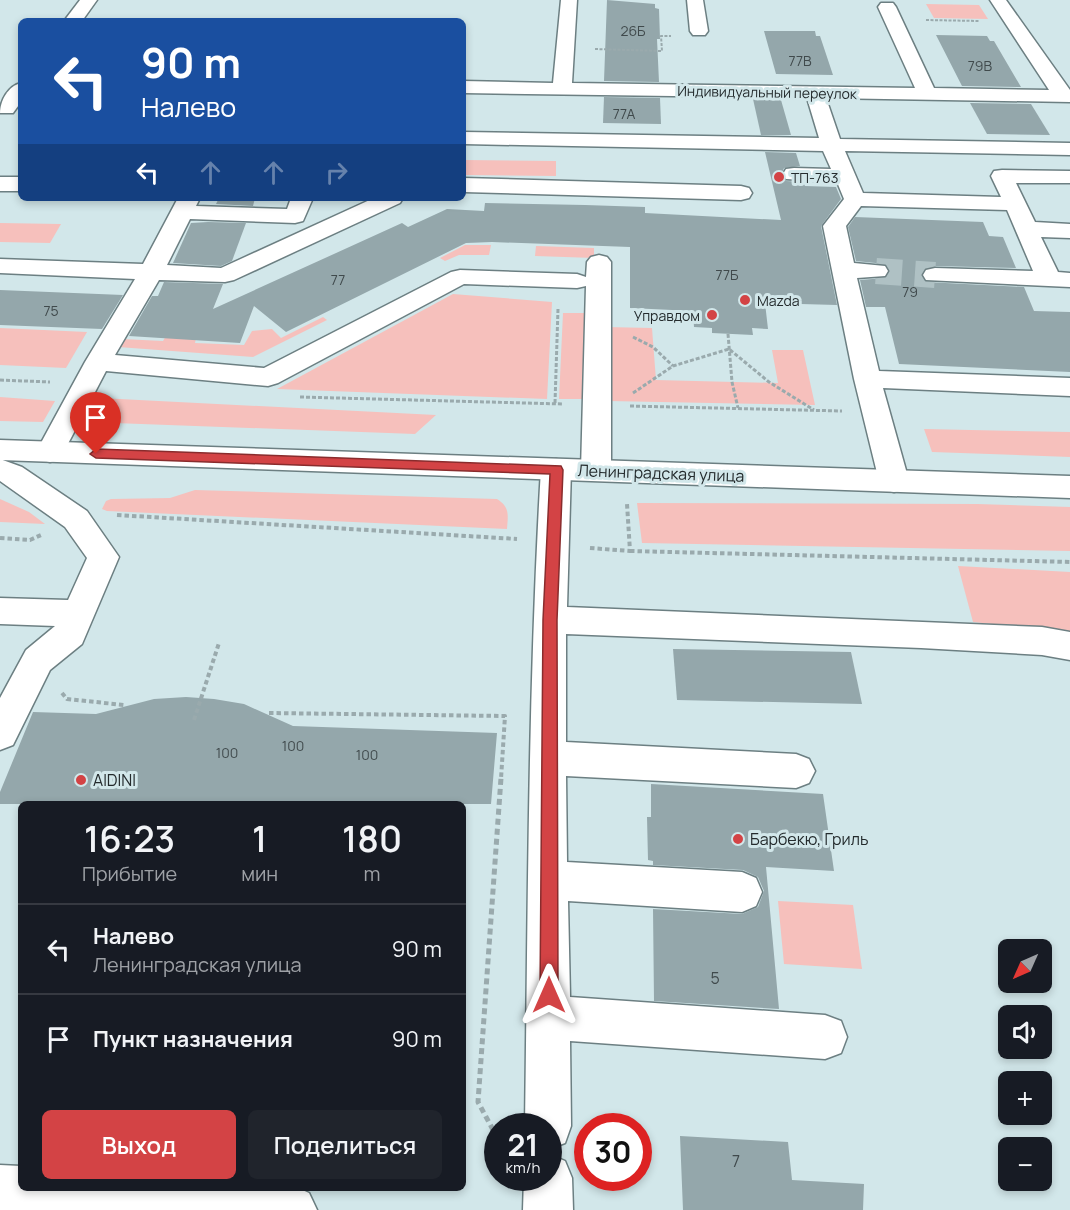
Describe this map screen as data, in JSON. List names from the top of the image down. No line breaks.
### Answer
{"streets":{"street":["Индивидуальный переулок","Ленинградская улица"]},"places":["ТП-763","Mazda","Управдом","AIDINI","Барбекю, Гриль"],"house_numbers":["26Б","77В","79В","77А","77Б","77","79","75","100","100","100","5","7"],"north":"bottom left","page":{"turn":["90 m","Налево"],"eta":["16:23","Прибытие","1","мин","180","m"],"list":[{"name":"Налево","note":"Ленинградская улица","value":"90 m"},{"name":"Пункт назначения","value":"90 m"}],"map_buttons":["+","−"],"buttons":["Выход","Поделиться"],"speed":"21 km/h","limit":"30"}}
